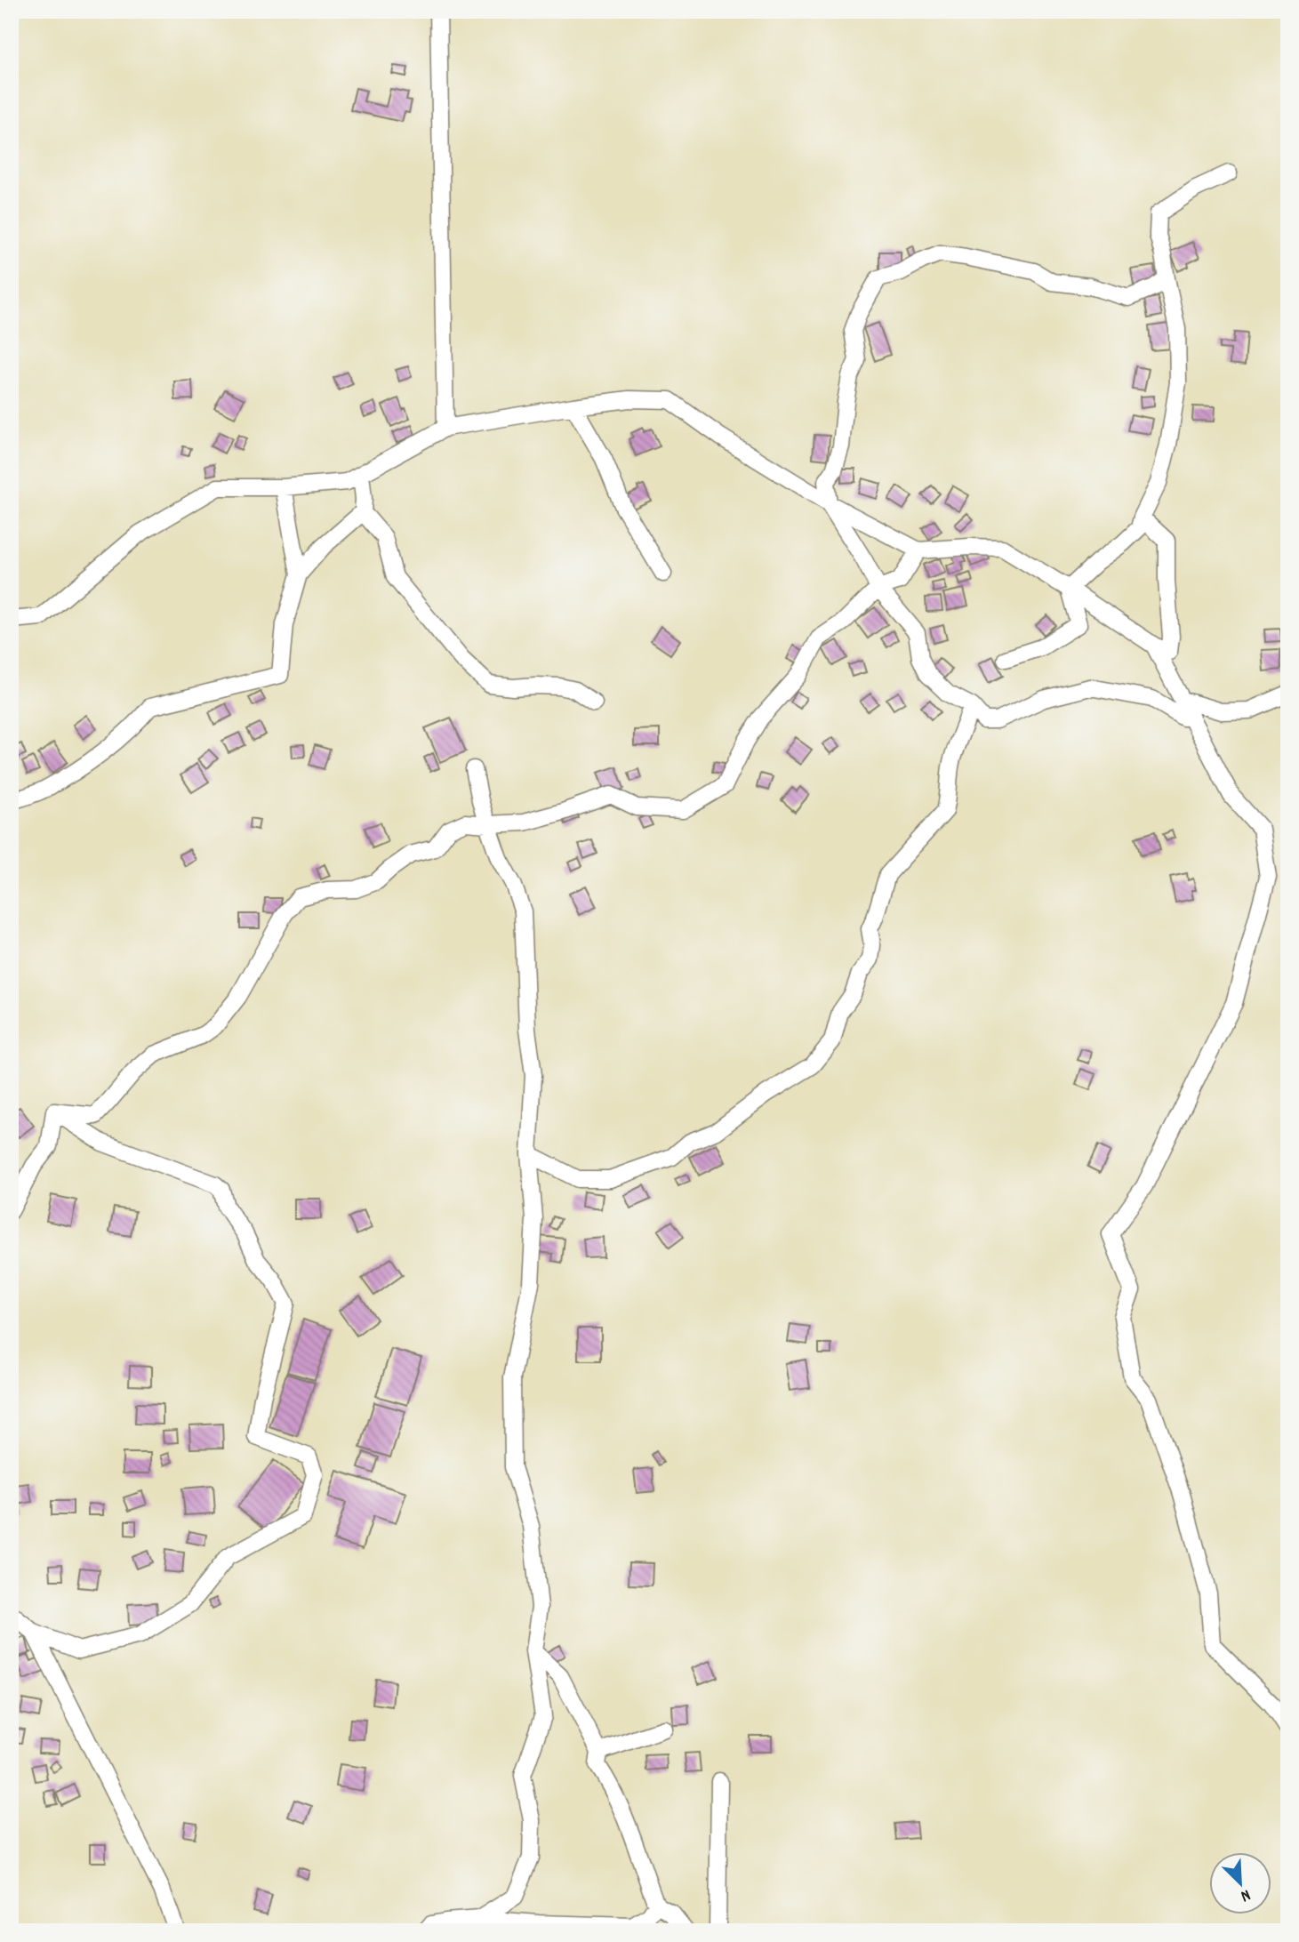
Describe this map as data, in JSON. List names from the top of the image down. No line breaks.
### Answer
{"north":"bottom right"}
